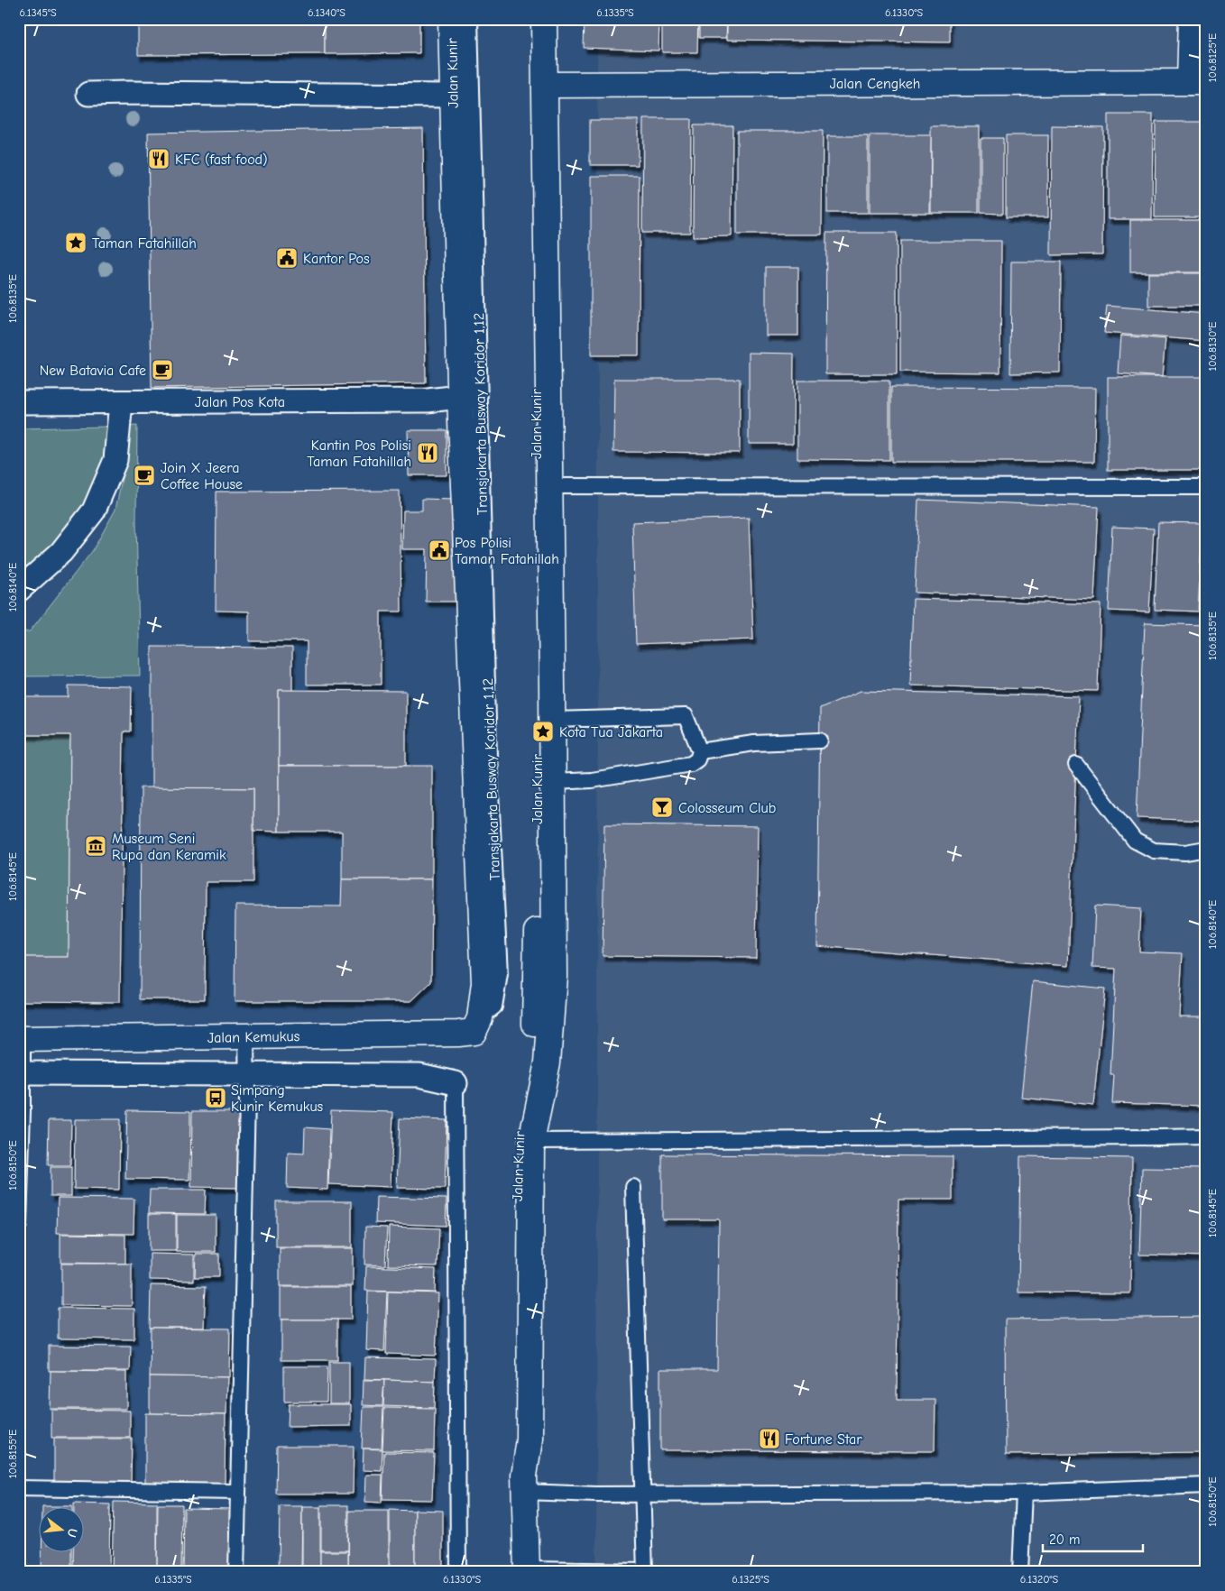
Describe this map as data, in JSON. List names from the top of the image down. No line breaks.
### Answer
{"streets":{"street":["Jalan Kunir","Jalan Cengkeh","Jalan Pos Kota","Jalan Kemukus"],"lane":["Transjakarta Busway Koridor 1,12"]},"crossings":[["Jalan Kunir","Jalan Cengkeh"],["Jalan Kunir","Jalan Pos Kota"],["Jalan Kunir","Transjakarta Busway Koridor 1,12"],["Jalan Kunir","Jalan Kemukus"],["Transjakarta Busway Koridor 1,12","Jalan Kemukus"]],"places":{"restaurant":["KFC (fast food)","Kantin Pos Polisi Taman Fatahillah","Fortune Star"],"place":["Taman Fatahillah","Kota Tua Jakarta"],"public building":["Kantor Pos","Pos Polisi Taman Fatahillah"],"cafe":["New Batavia Cafe","Join X Jeera Coffee House"],"bar":["Colosseum Club"],"museum":["Museum Seni Rupa dan Keramik"],"bus stop":["Simpang Kunir Kemukus"]},"scale_bar":"20 m","north":"right","coordinates":["6.1345°S","6.1340°S","6.1335°S","6.1330°S","106.8125°E","106.8135°E","106.8130°E","106.8140°E","106.8145°E","106.8150°E","106.8155°E","6.1325°S","6.1320°S"]}
